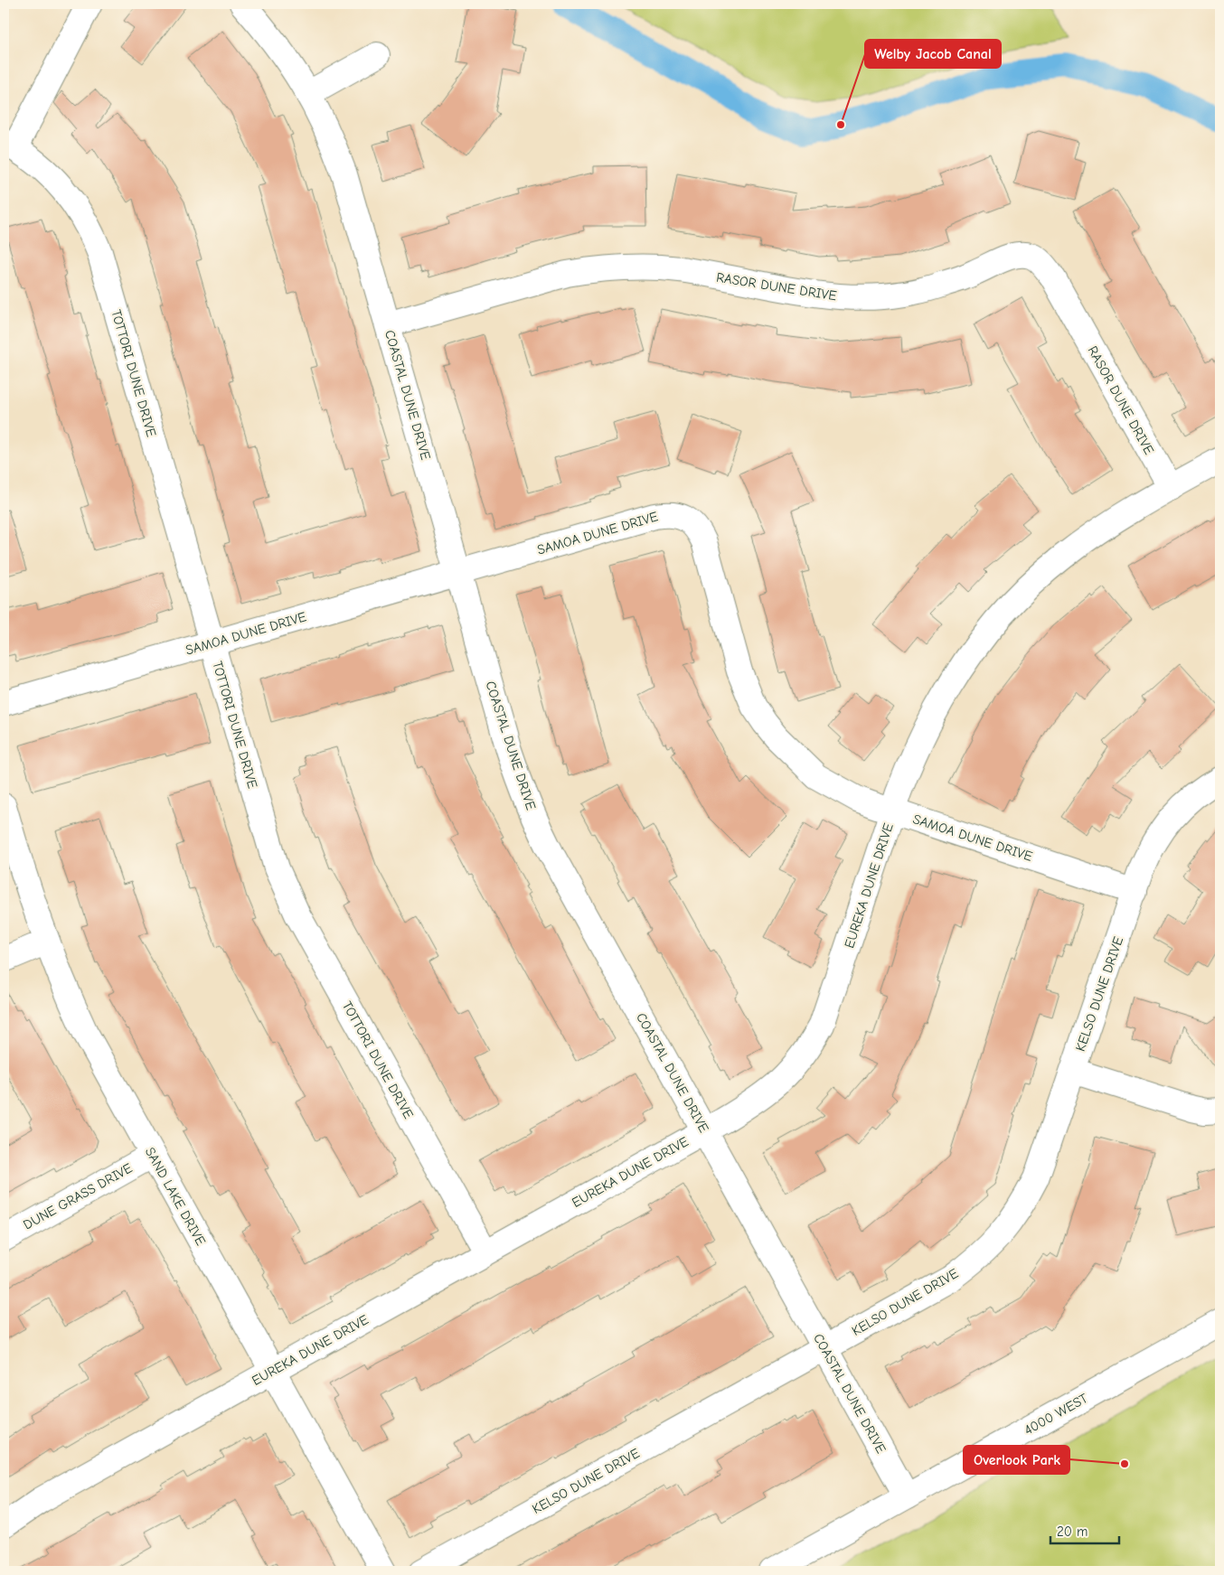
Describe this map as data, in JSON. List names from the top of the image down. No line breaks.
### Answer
{"streets":{"street":["RASOR DUNE DRIVE","TOTTORI DUNE DRIVE","COASTAL DUNE DRIVE","SAMOA DUNE DRIVE","EUREKA DUNE DRIVE","KELSO DUNE DRIVE","DUNE GRASS DRIVE","SAND LAKE DRIVE","4000 WEST"]},"crossings":[["RASOR DUNE DRIVE","COASTAL DUNE DRIVE"],["RASOR DUNE DRIVE","EUREKA DUNE DRIVE"],["TOTTORI DUNE DRIVE","SAMOA DUNE DRIVE"],["TOTTORI DUNE DRIVE","EUREKA DUNE DRIVE"],["COASTAL DUNE DRIVE","SAMOA DUNE DRIVE"],["COASTAL DUNE DRIVE","EUREKA DUNE DRIVE"],["COASTAL DUNE DRIVE","KELSO DUNE DRIVE"],["COASTAL DUNE DRIVE","4000 WEST"],["SAMOA DUNE DRIVE","EUREKA DUNE DRIVE"],["SAMOA DUNE DRIVE","KELSO DUNE DRIVE"],["EUREKA DUNE DRIVE","SAND LAKE DRIVE"],["DUNE GRASS DRIVE","SAND LAKE DRIVE"]],"places":["Welby Jacob Canal","Overlook Park"],"scale_bar":"20 m"}
